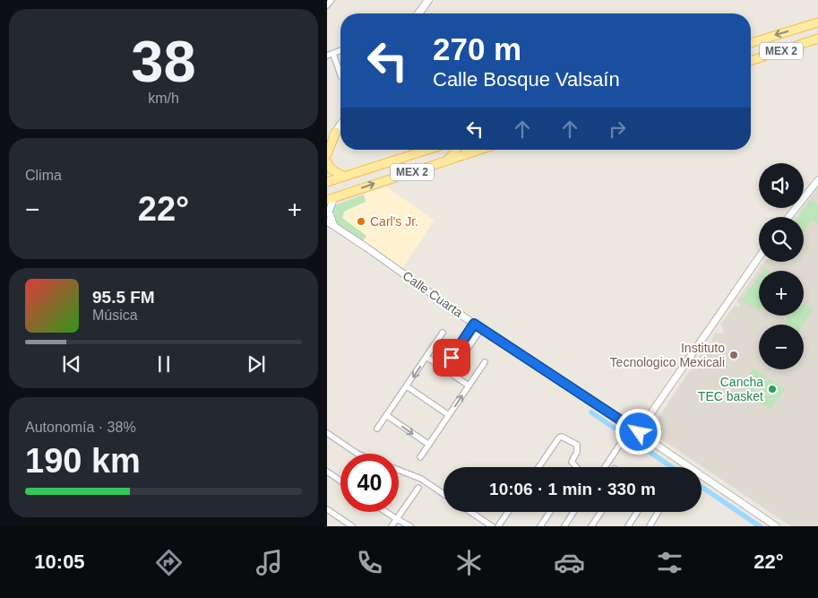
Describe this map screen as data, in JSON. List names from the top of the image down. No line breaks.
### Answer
{"streets":{"main road":["MEX 2"],"street":["Calle Cuarta"]},"places":["Carl's Jr.","Instituto Tecnologico Mexicali","Cancha TEC basket"],"page":{"tile":[["38","km/h"],"Clima",["Autonomía · 38%","190 km"]],"turn":["270 m","Calle Bosque Valsaín"],"map_buttons":["+","−"],"heat":["−","22°","+"],"song":["95.5 FM","Música"],"limit":"40","trip":"10:06 · 1 min · 330 m","tabs":["10:05","22°"]}}
